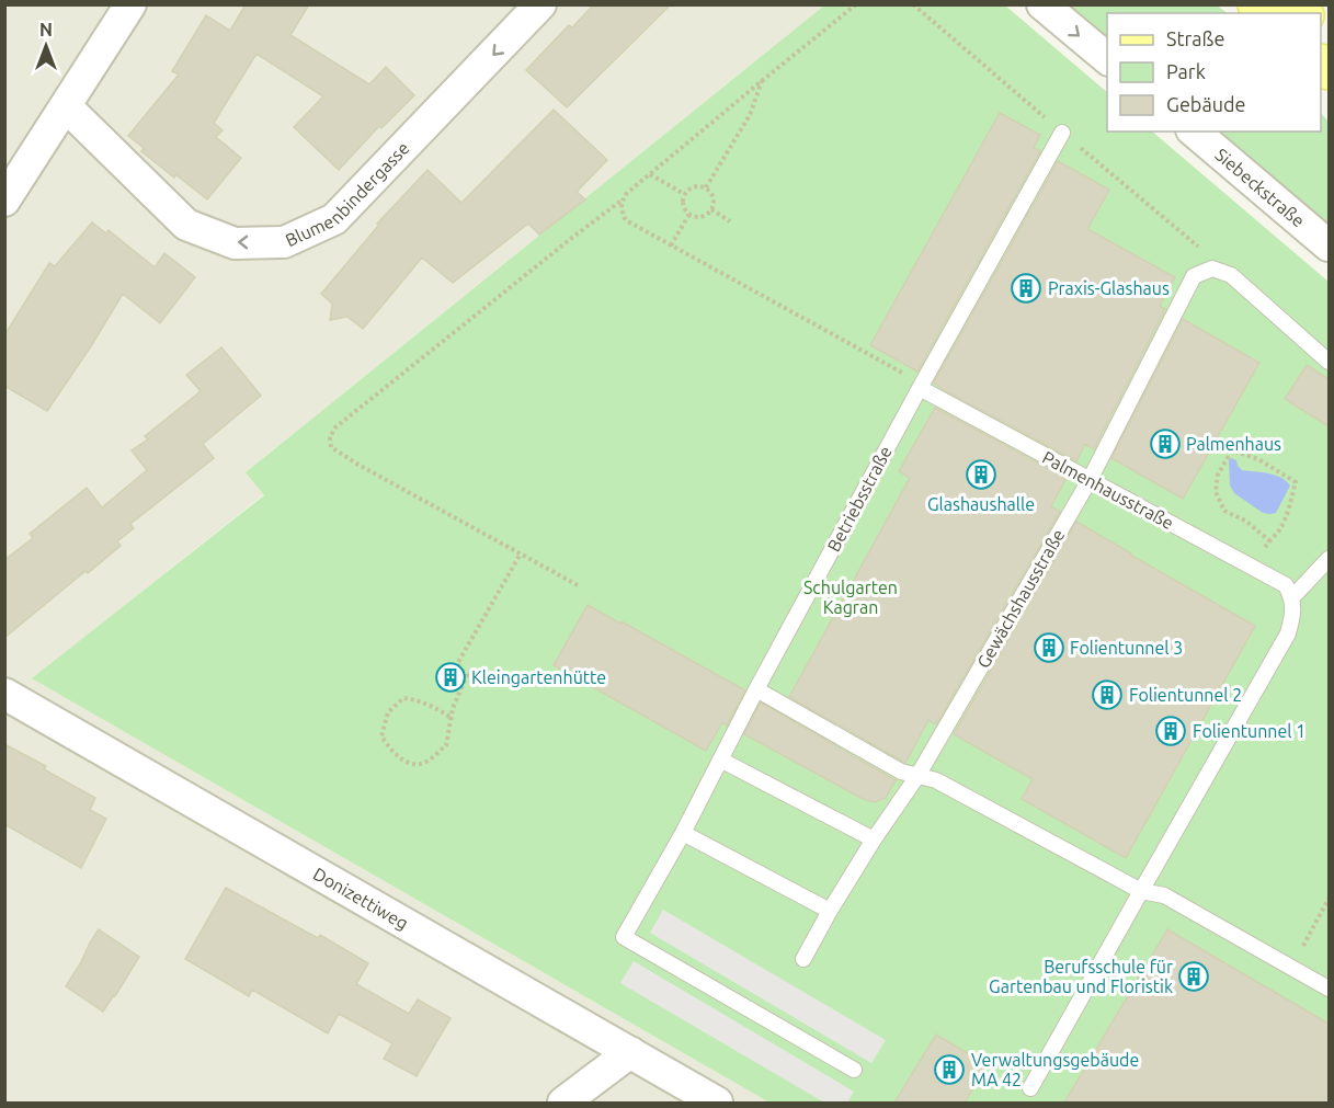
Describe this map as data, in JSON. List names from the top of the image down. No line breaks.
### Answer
{"streets":{"street":["Siebeckstraße","Blumenbindergasse","Donizettiweg"],"lane":["Palmenhausstraße","Betriebsstraße","Gewächshausstraße"]},"crossings":[["Palmenhausstraße","Betriebsstraße"],["Palmenhausstraße","Gewächshausstraße"]],"parks":["Schulgarten Kagran"],"places":{"building":["Praxis-Glashaus","Palmenhaus","Glashaushalle","Folientunnel 3","Kleingartenhütte","Folientunnel 2","Folientunnel 1","Berufsschule für Gartenbau und Floristik","Verwaltungsgebäude MA 42"]},"legend":["Straße","Park","Gebäude"],"north":"top"}
